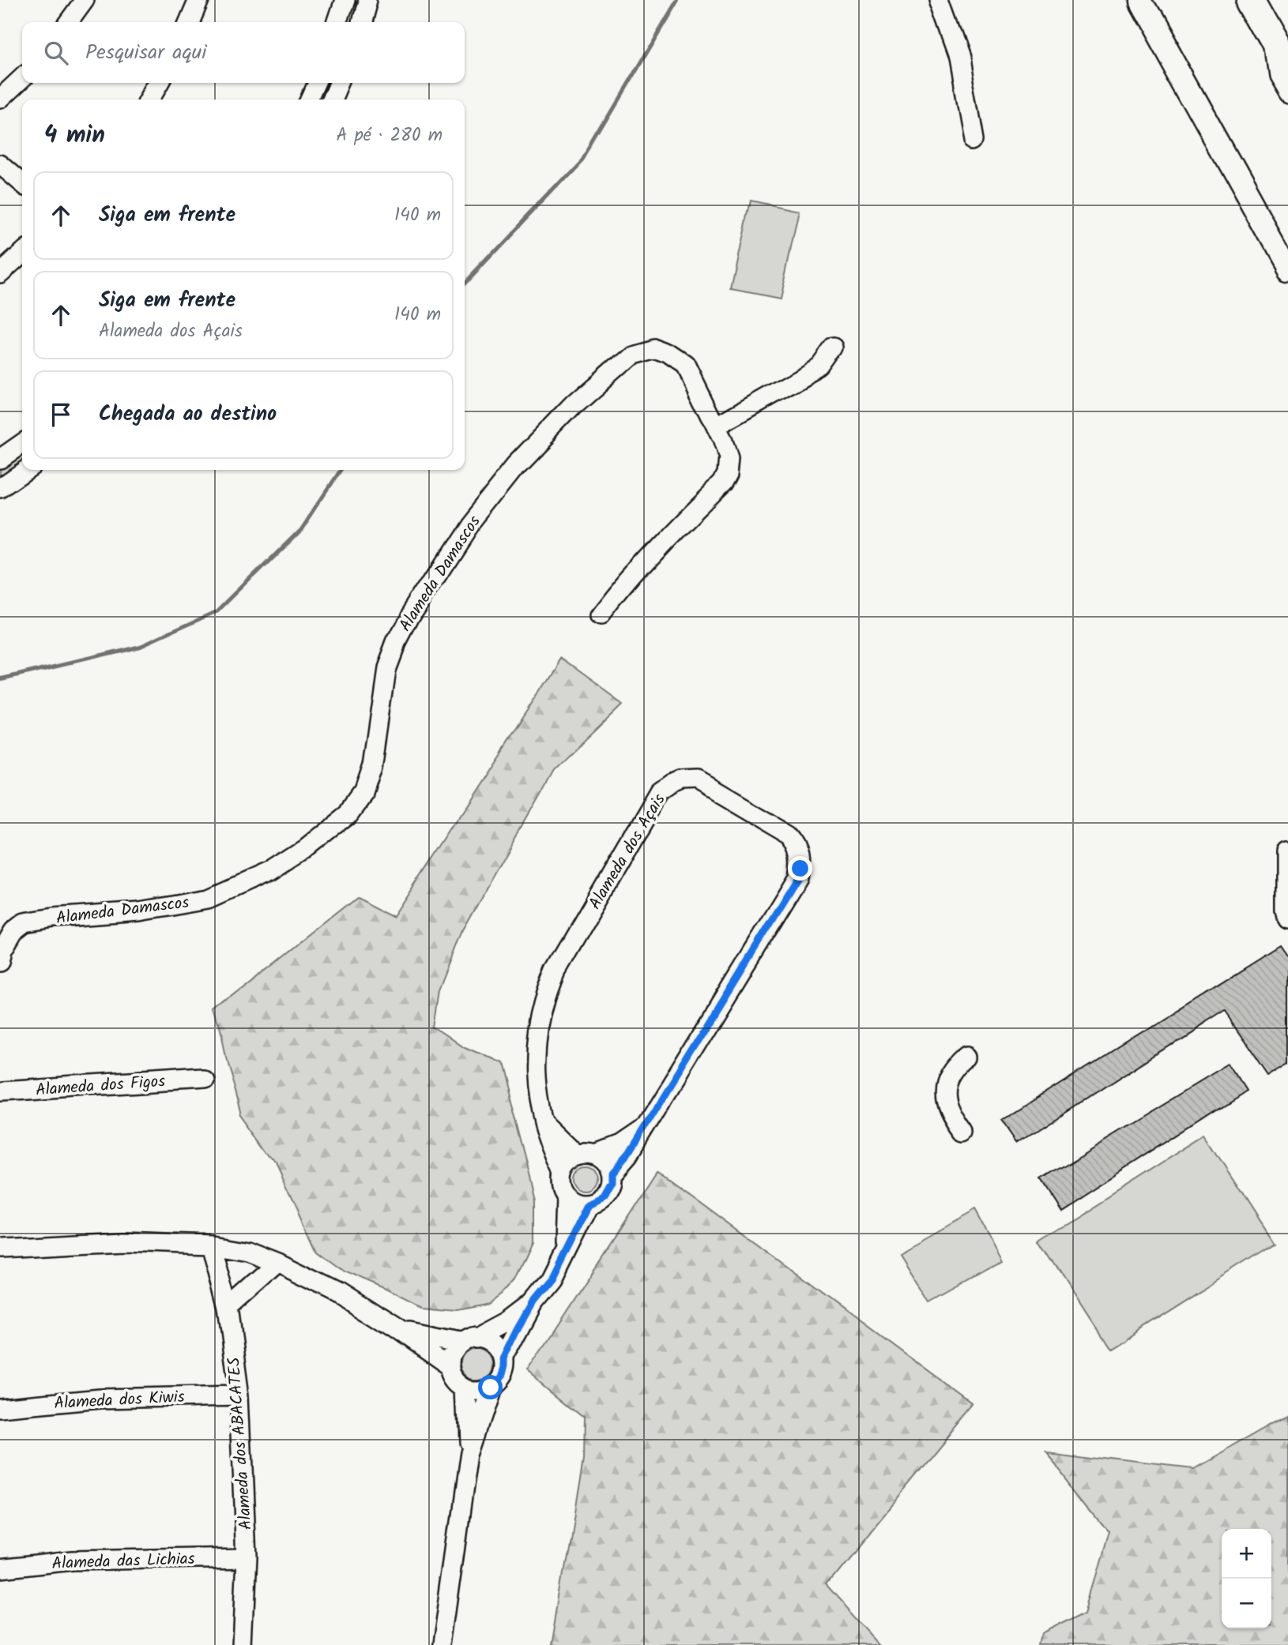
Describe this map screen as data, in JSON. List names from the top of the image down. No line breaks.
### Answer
{"streets":{"street":["Alameda Damascos","Alameda dos Açais","Alameda dos Figos","Alameda dos Kiwis","Alameda dos ABACATES","Alameda das Lichias"]},"crossings":[["Alameda dos Kiwis","Alameda dos ABACATES"],["Alameda dos ABACATES","Alameda das Lichias"]],"page":{"search":"Pesquisar aqui","heading":["4 min","A pé · 280 m"],"list":[["Siga em frente","140 m"],["Siga em frente","Alameda dos Açais","140 m"],"Chegada ao destino"],"map_buttons":["+","−"]}}
